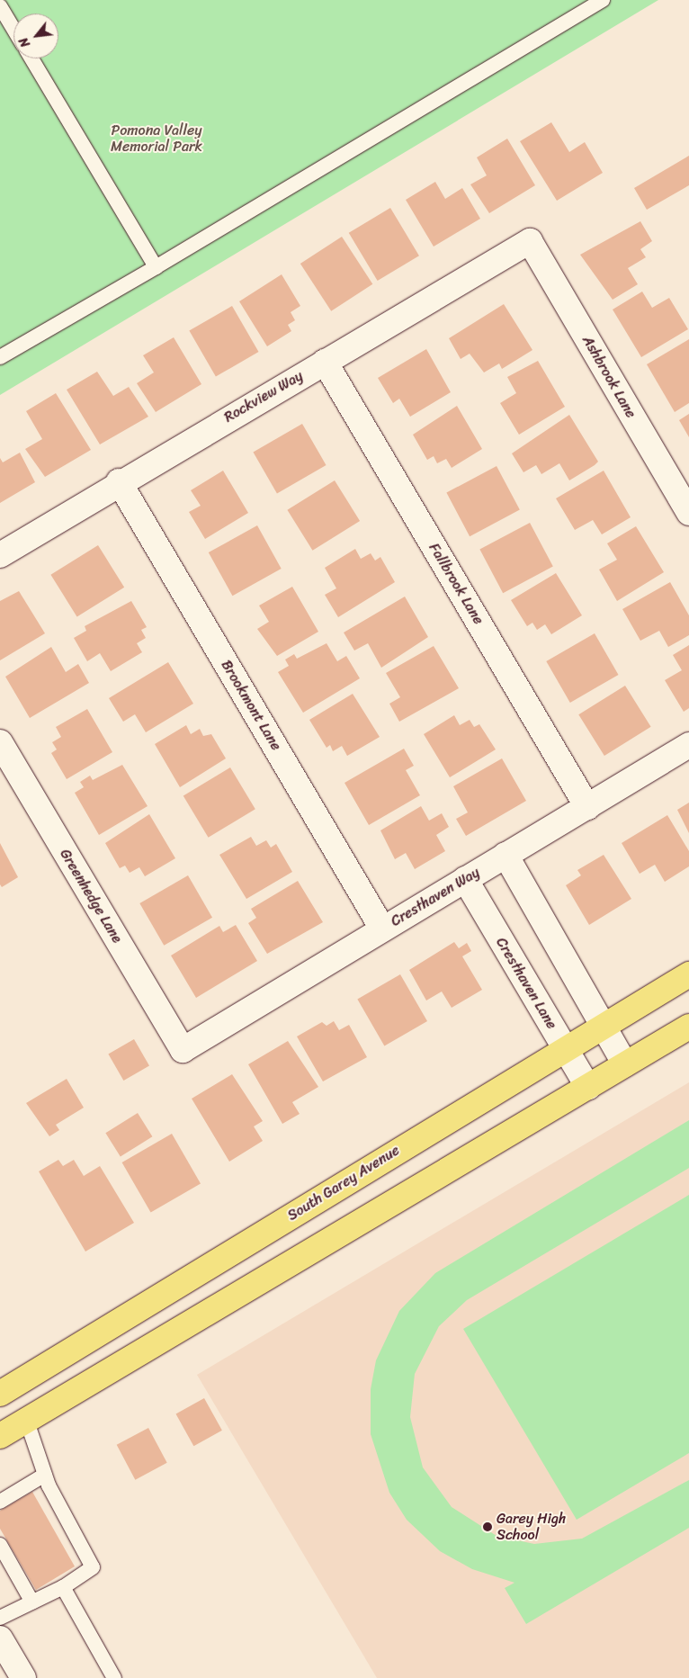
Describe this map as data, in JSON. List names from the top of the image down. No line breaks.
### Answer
{"streets":{"main road":["South Garey Avenue"],"street":["Ashbrook Lane","Rockview Way","Fallbrook Lane","Brookmont Lane","Greenhedge Lane","Cresthaven Way","Cresthaven Lane"]},"crossings":[["Ashbrook Lane","Rockview Way"],["Rockview Way","Fallbrook Lane"],["Rockview Way","Brookmont Lane"],["Fallbrook Lane","Cresthaven Way"],["Brookmont Lane","Cresthaven Way"],["Greenhedge Lane","Cresthaven Way"],["Cresthaven Way","Cresthaven Lane"],["Cresthaven Lane","South Garey Avenue"]],"parks":["Pomona Valley Memorial Park"],"places":["Garey High School"],"north":"bottom left"}
